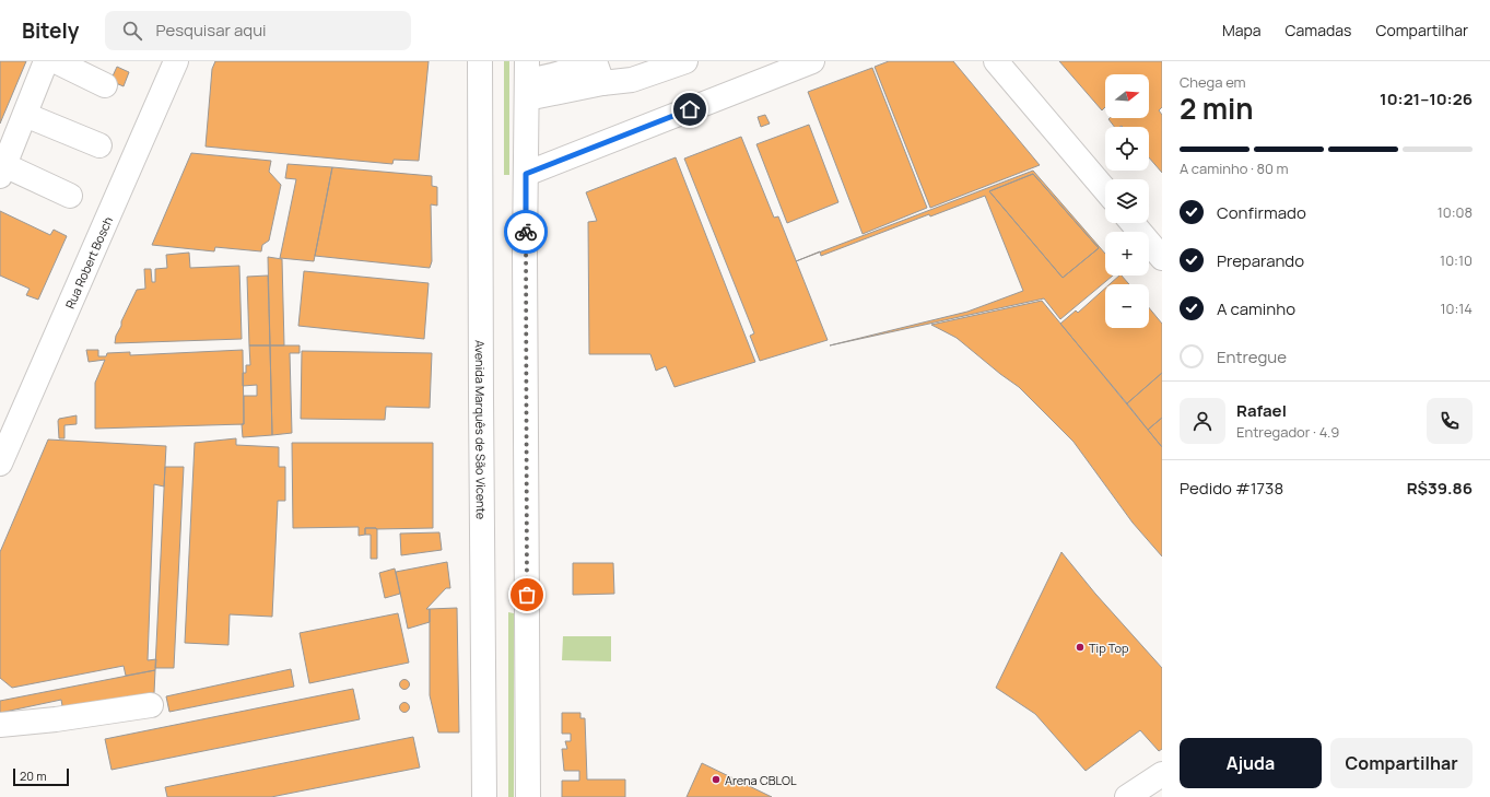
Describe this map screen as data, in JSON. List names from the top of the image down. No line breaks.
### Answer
{"streets":{"main road":["Rua Robert Bosch","Avenida Marquês de São Vicente"]},"places":["Tip Top","Arena CBLOL"],"scale_bar":"20 m","north":"right","page":{"header":"Bitely","search":"Pesquisar aqui","nav":["Mapa","Camadas","Compartilhar"],"heading":["2 min","Chega em","10:21–10:26"],"panel":["Rafael","Entregador · 4.9","Pedido #1738","R$39.86"],"map_buttons":["+","−"],"bar":"A caminho · 80 m","list":[["Confirmado","10:08"],["Preparando","10:10"],["A caminho","10:14"],"Entregue"],"buttons":["Ajuda","Compartilhar"],"scale":"20 m"}}
